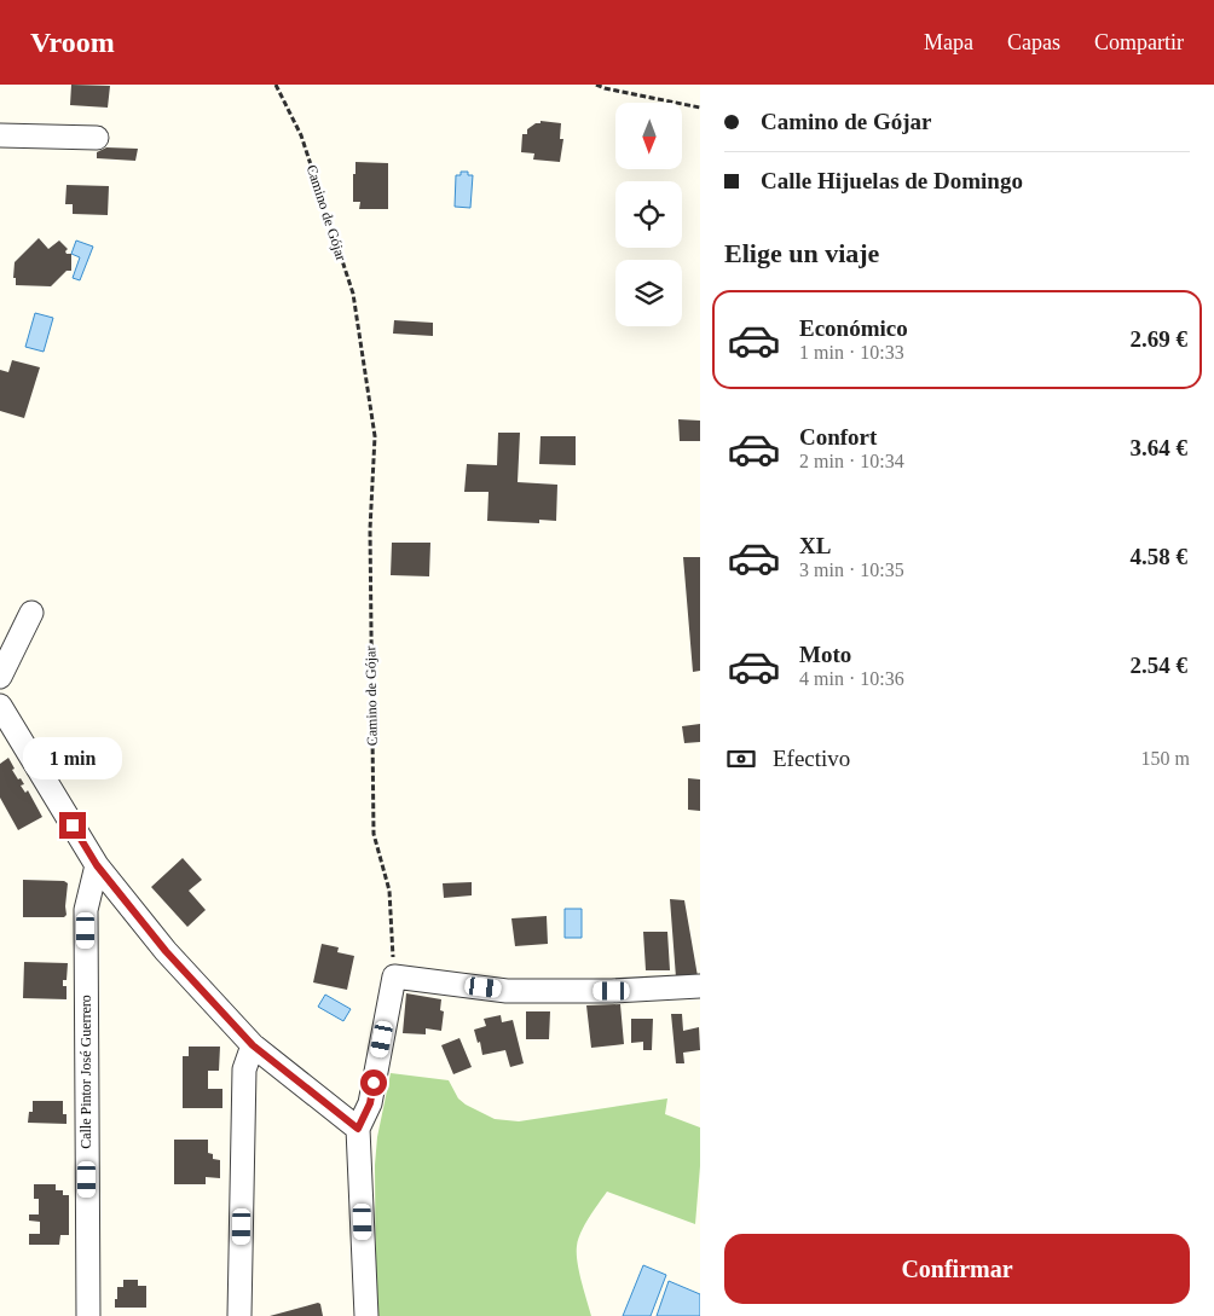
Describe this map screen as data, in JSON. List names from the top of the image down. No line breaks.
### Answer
{"streets":{"street":["Calle Pintor José Guerrero"],"path":["Camino de Gójar"]},"north":"bottom","page":{"header":"Vroom","nav":["Mapa","Capas","Compartir"],"banner":["Camino de Gójar","Calle Hijuelas de Domingo"],"heading":"Elige un viaje","list":[{"name":"Económico","note":"1 min · 10:33","value":"2.69 €"},{"name":"Confort","note":"2 min · 10:34","value":"3.64 €"},{"name":"XL","note":"3 min · 10:35","value":"4.58 €"},{"name":"Moto","note":"4 min · 10:36","value":"2.54 €"}],"pay":["Efectivo","150 m"],"bubble":"1 min","buttons":"Confirmar"}}
